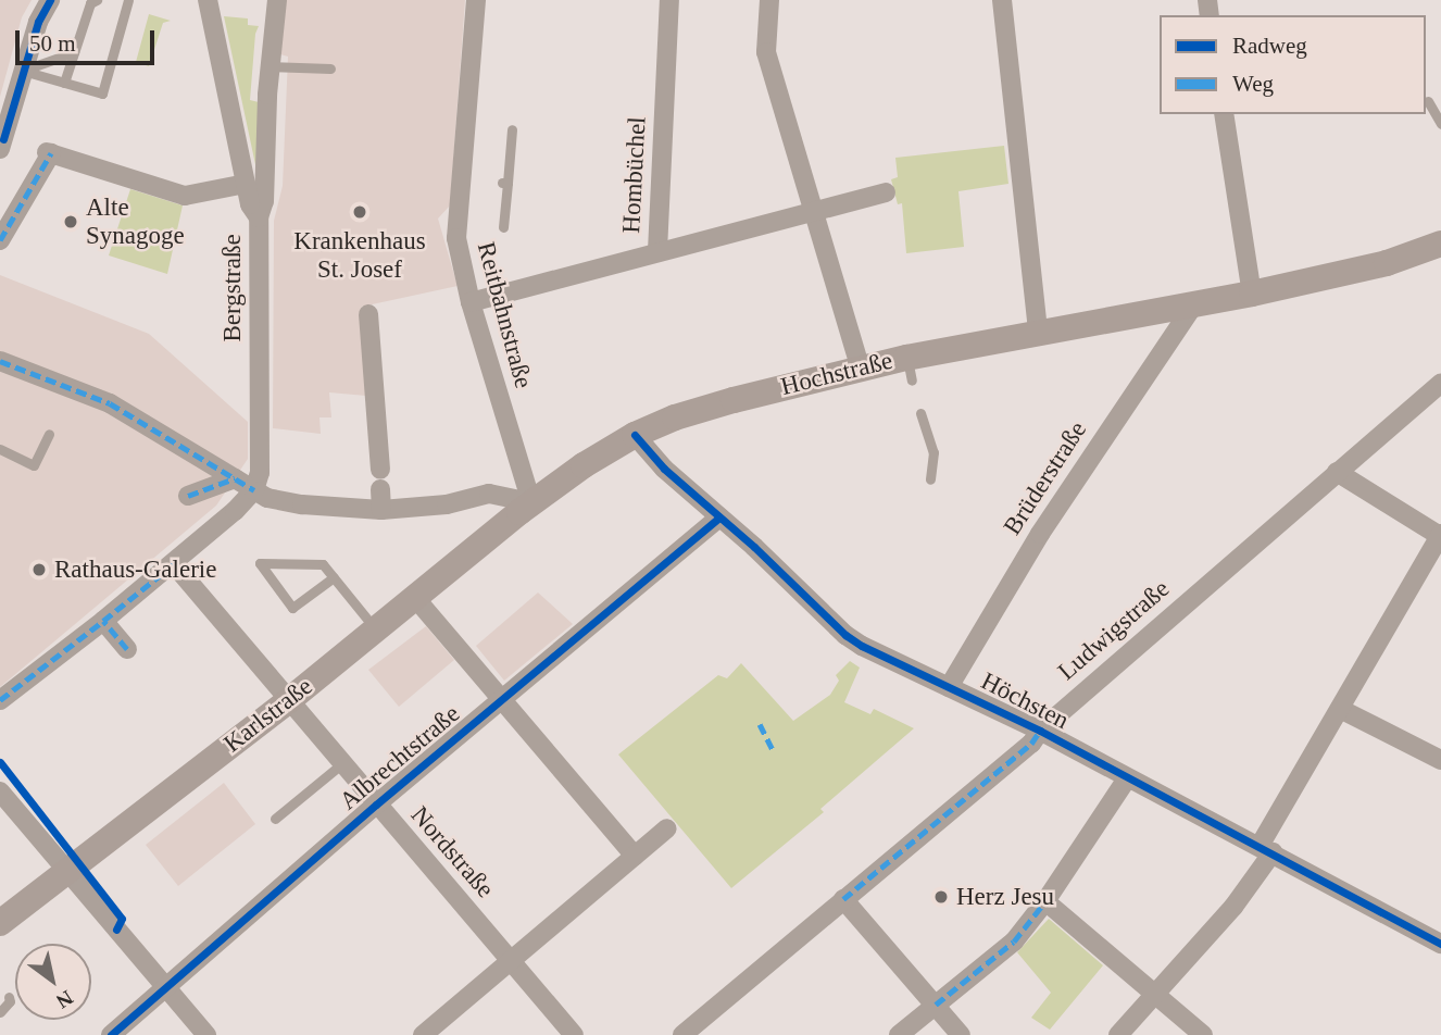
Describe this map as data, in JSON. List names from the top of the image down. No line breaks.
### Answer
{"streets":{"main road":["Hochstraße","Karlstraße"],"street":["Hombüchel","Bergstraße","Reitbahnstraße","Brüderstraße","Ludwigstraße","Höchsten","Albrechtstraße","Nordstraße"]},"crossings":[["Hombüchel","Reitbahnstraße"],["Reitbahnstraße","Hochstraße"],["Reitbahnstraße","Karlstraße"],["Hochstraße","Brüderstraße"],["Hochstraße","Höchsten"],["Hochstraße","Karlstraße"],["Brüderstraße","Höchsten"],["Ludwigstraße","Höchsten"],["Höchsten","Albrechtstraße"],["Karlstraße","Nordstraße"],["Albrechtstraße","Nordstraße"]],"places":["Krankenhaus St. Josef","Alte Synagoge","Rathaus-Galerie","Herz Jesu"],"legend":["Radweg","Weg"],"scale_bar":"50 m","north":"bottom right"}
